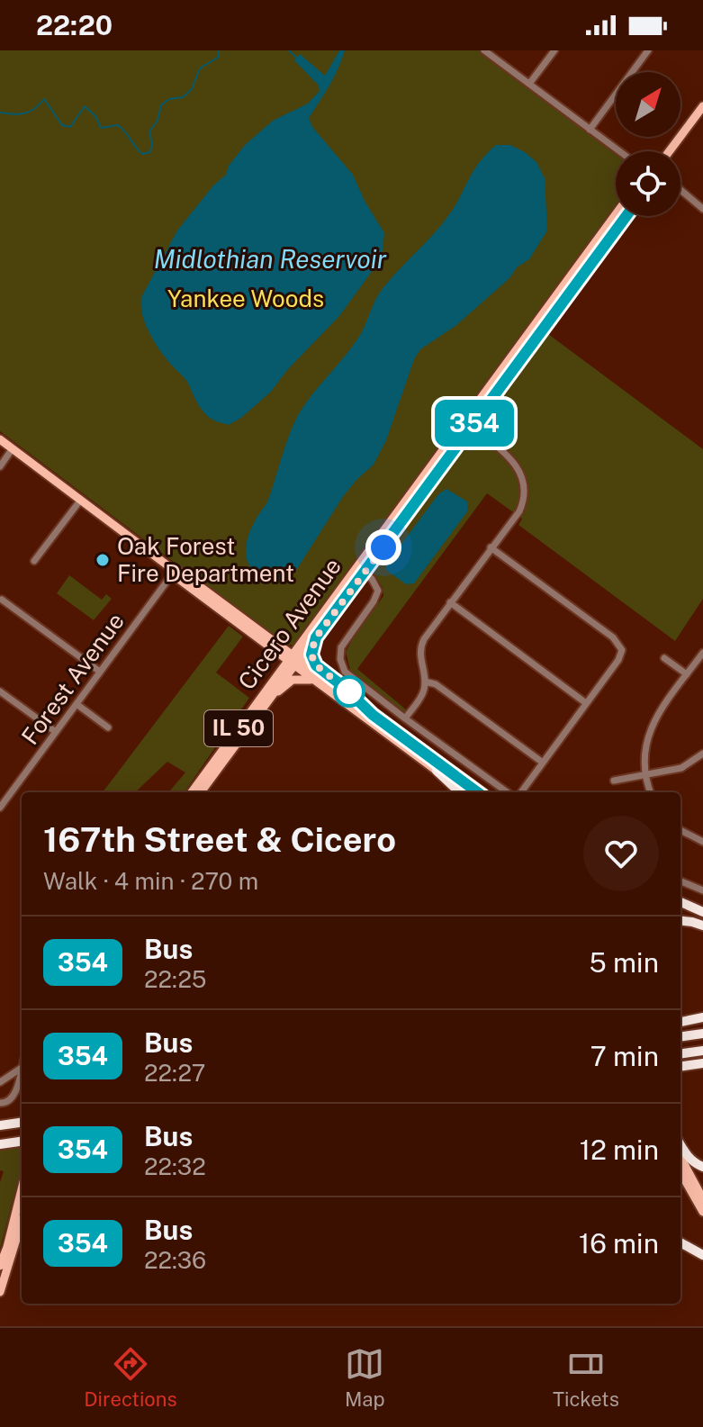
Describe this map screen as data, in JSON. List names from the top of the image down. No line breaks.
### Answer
{"streets":{"main road":["Cicero Avenue","IL 50"],"street":["Forest Avenue"]},"water":["Midlothian Reservoir"],"parks":["Yankee Woods"],"places":["Oak Forest Fire Department"],"lines":["bus line 354"],"north":"top right","page":{"status":"22:20","on_map":"354","heading":["167th Street & Cicero","Walk · 4 min · 270 m"],"list":[{"mark":"354","name":"Bus","note":"22:25","value":"5 min"},{"mark":"354","name":"Bus","note":"22:27","value":"7 min"},{"mark":"354","name":"Bus","note":"22:32","value":"12 min"},{"mark":"354","name":"Bus","note":"22:36","value":"16 min"}],"tabs":["Directions","Map","Tickets"]}}
